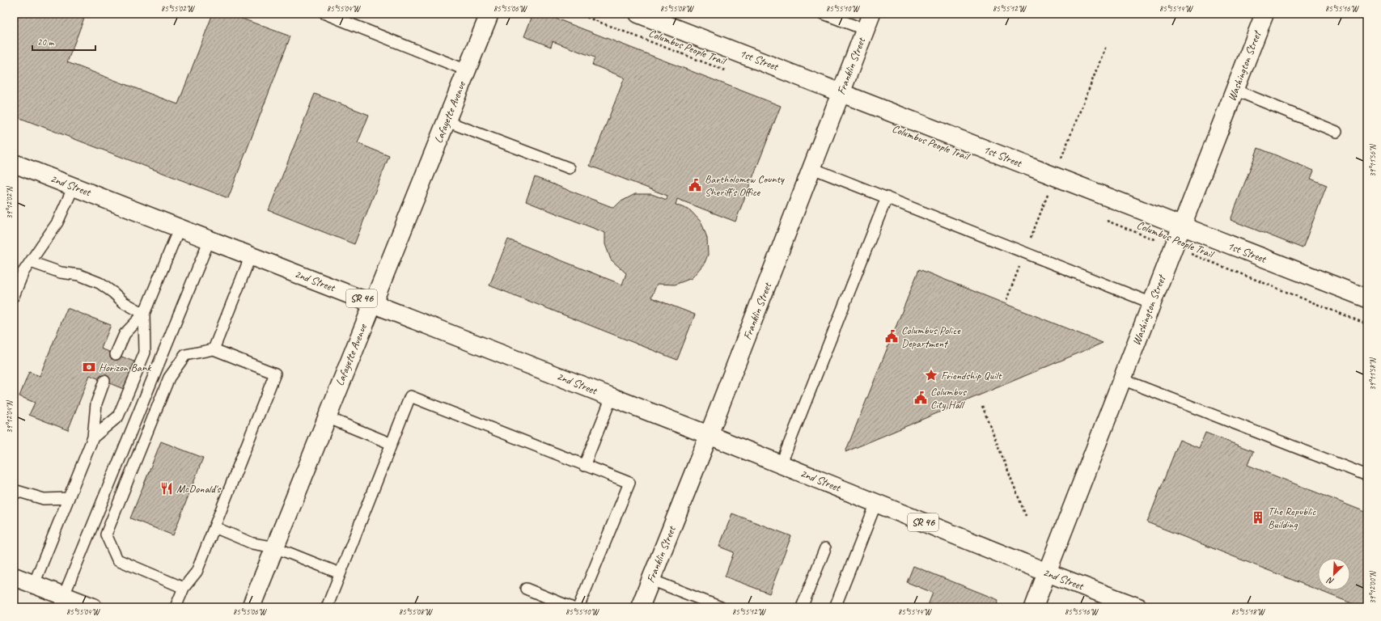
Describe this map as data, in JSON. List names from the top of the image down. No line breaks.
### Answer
{"streets":{"main road":["1st Street","Franklin Street","Washington Street","Lafayette Avenue","2nd Street","SR 46"],"path":["Columbus People Trail"]},"crossings":[["Columbus People Trail","Washington Street"],["1st Street","Franklin Street"],["1st Street","Washington Street"],["Franklin Street","2nd Street"],["Washington Street","2nd Street"],["Lafayette Avenue","2nd Street"]],"places":{"public building":["Bartholomew County Sheriff's Office","Columbus Police Department","Columbus City Hall"],"bank":["Horizon Bank"],"place":["Friendship Quilt"],"restaurant":["McDonald's"],"building":["The Republic Building"]},"scale_bar":"20 m","north":"bottom left","coordinates":["85°55'02\"W","85°55'04\"W","85°55'06\"W","85°55'08\"W","85°55'10\"W","85°55'12\"W","85°55'14\"W","85°55'16\"W","39°11'56\"N","39°12'02\"N","39°11'58\"N","39°12'04\"N","39°12'00\"N","85°55'18\"W"]}
